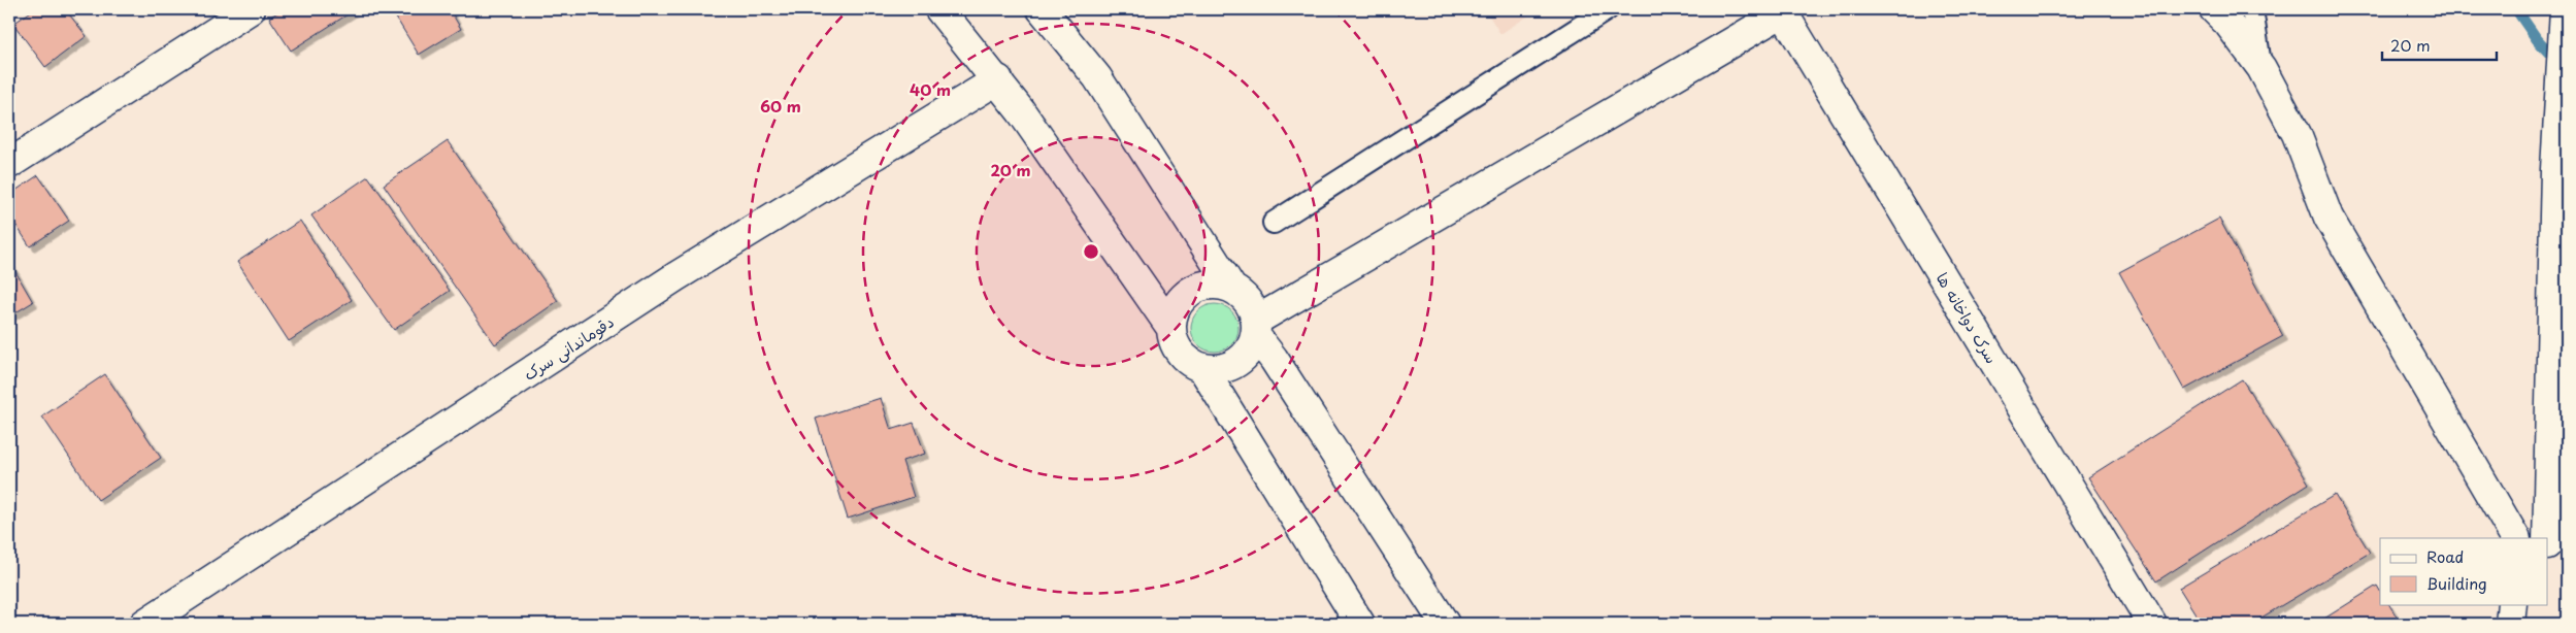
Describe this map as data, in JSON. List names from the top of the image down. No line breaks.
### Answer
{"streets":{"main road":["سرک دواخانه ها","دقوماندانی سرک"]},"legend":["Road","Building"],"scale_bar":"20 m","rings":["40 m","60 m","20 m"]}
